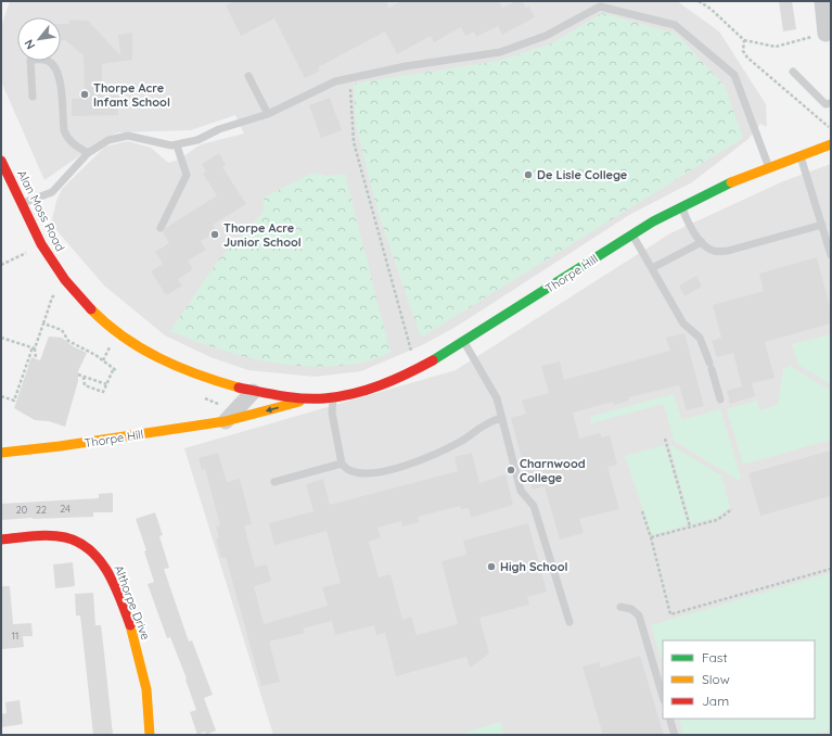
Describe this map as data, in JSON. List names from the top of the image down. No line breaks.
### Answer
{"streets":{"street":["Alan Moss Road","Thorpe Hill","Althorpe Drive"]},"crossings":[["Alan Moss Road","Thorpe Hill"]],"places":["Thorpe Acre Infant School","De Lisle College","Thorpe Acre Junior School","Charnwood College","High School"],"house_numbers":["24","20","22","11"],"legend":["Fast","Slow","Jam"],"north":"bottom left"}
